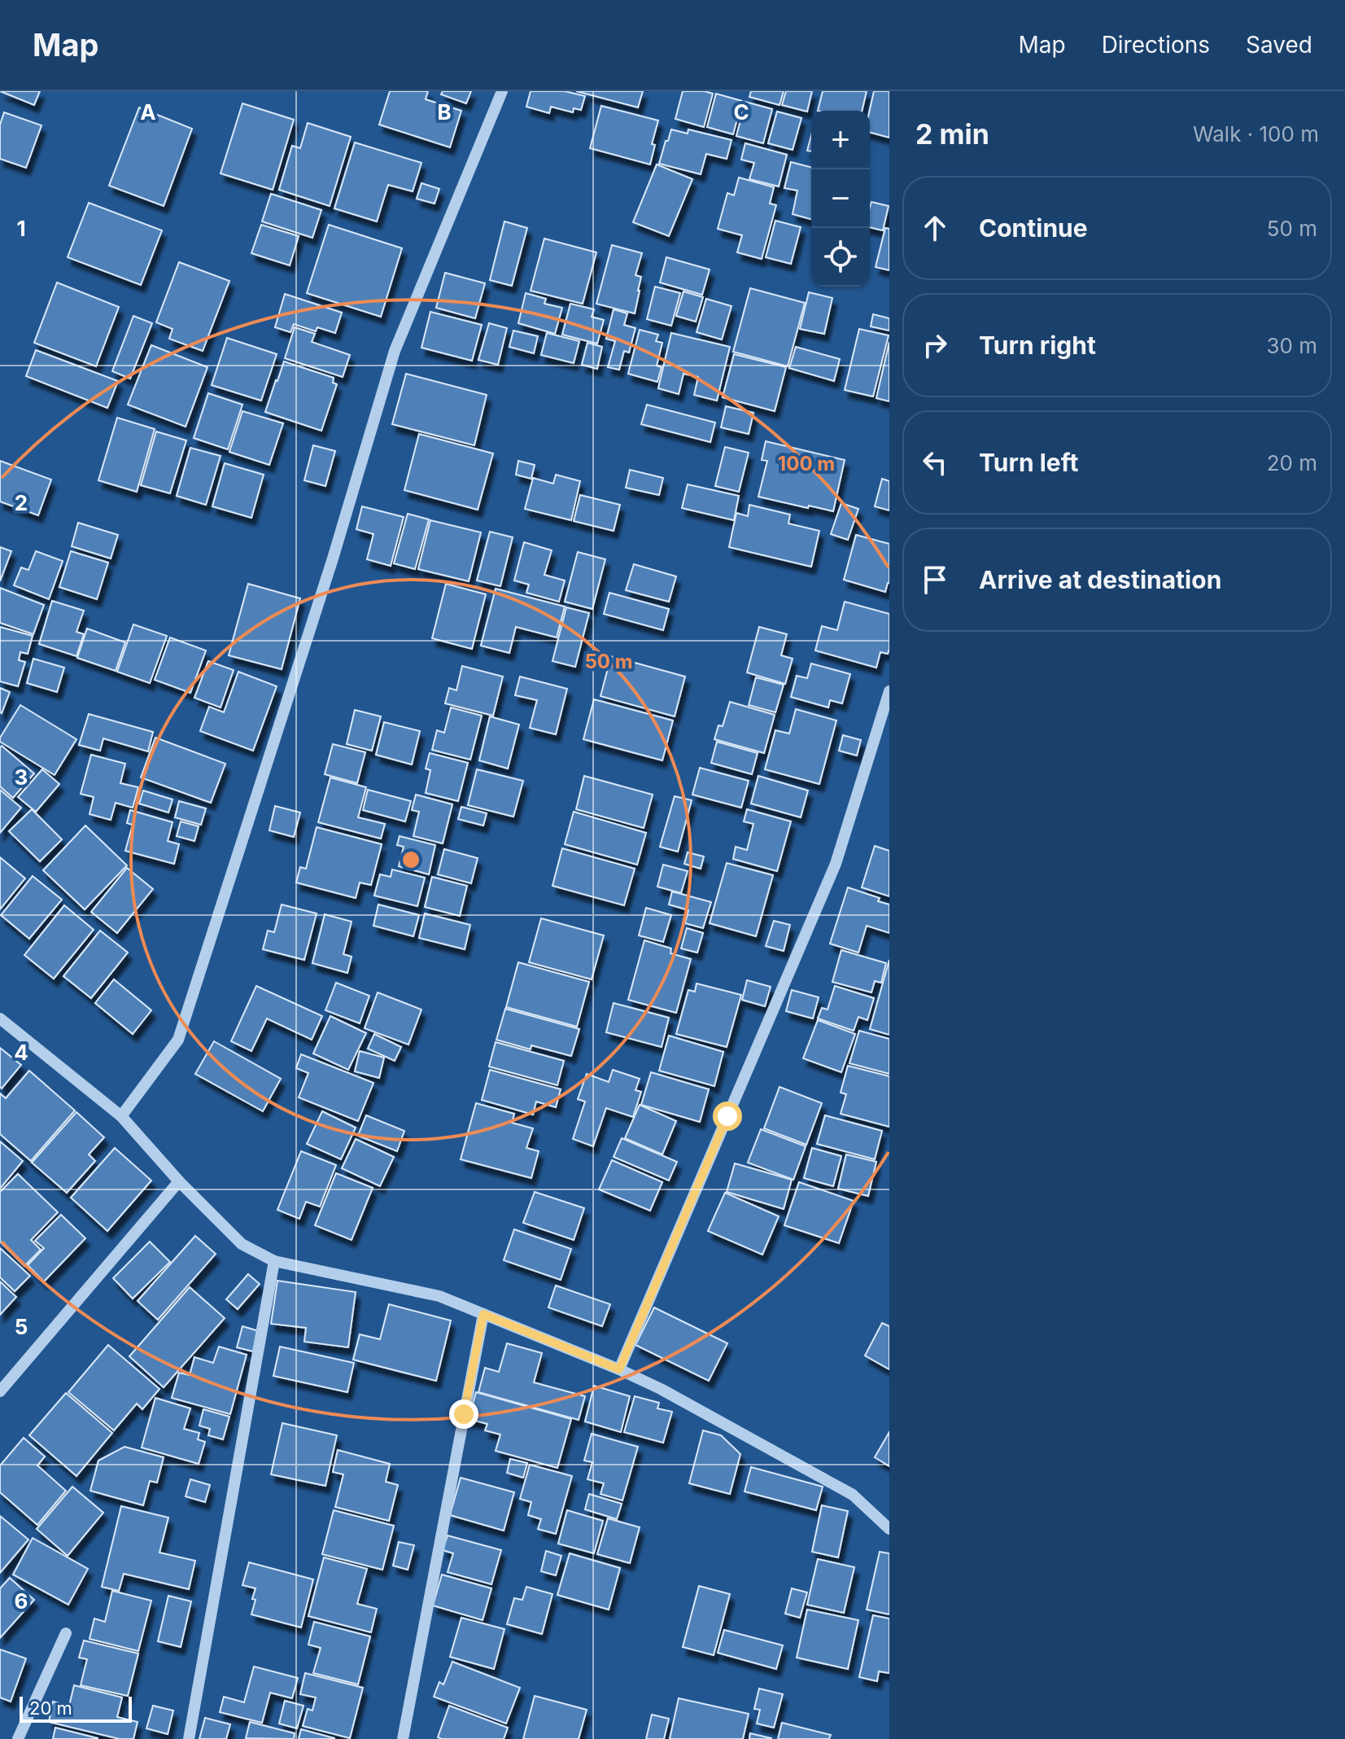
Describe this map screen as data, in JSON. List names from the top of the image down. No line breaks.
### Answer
{"scale_bar":"20 m","page":{"header":"Map","nav":["Map","Directions","Saved"],"heading":["2 min","Walk · 100 m"],"map_buttons":["+","−"],"list":[["Continue","50 m"],["Turn right","30 m"],["Turn left","20 m"],"Arrive at destination"],"scale":"20 m"},"grid":{"columns":["A","B","C"],"rows":["1","2","3","4","5","6"]},"rings":["100 m","50 m"]}
